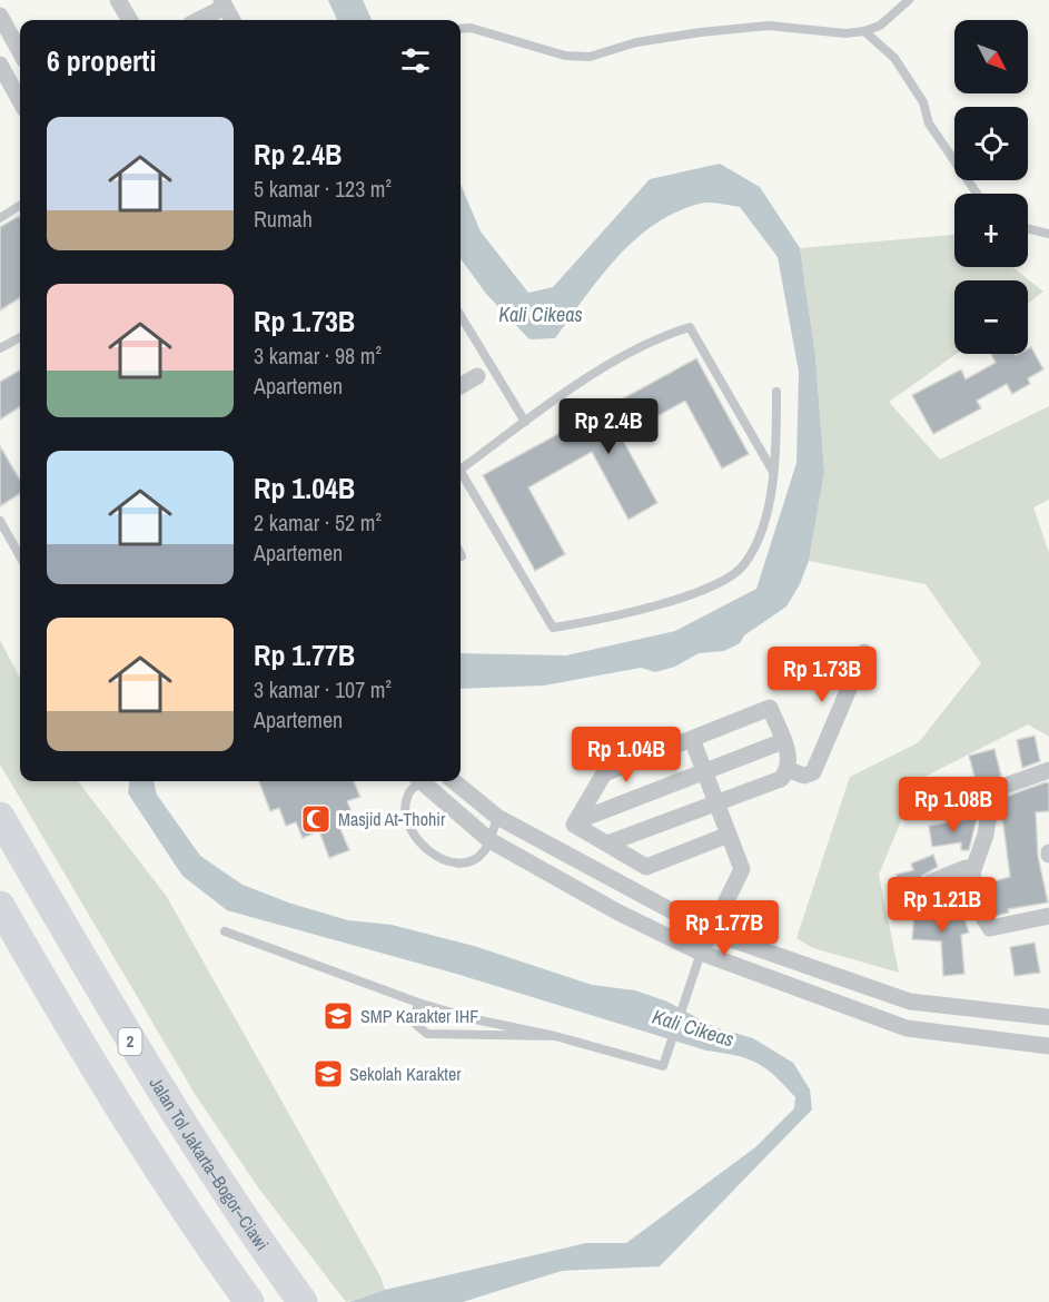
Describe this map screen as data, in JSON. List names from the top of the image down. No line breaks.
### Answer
{"streets":{"highway":["2","Jalan Tol Jakarta–Bogor–Ciawi"]},"water":["Kali Cikeas"],"places":{"mosque":["Masjid At-Thohir"],"school or university":["SMP Karakter IHF","Sekolah Karakter"]},"north":"bottom right","page":{"map_buttons":["+","−"],"heading":"6 properti","list":[{"name":"Rp 2.4B","note":"5 kamar · 123 m² · Rumah"},{"name":"Rp 1.73B","note":"3 kamar · 98 m² · Apartemen"},{"name":"Rp 1.04B","note":"2 kamar · 52 m² · Apartemen"},{"name":"Rp 1.77B","note":"3 kamar · 107 m² · Apartemen"}],"price":["Rp 2.4B","Rp 1.73B","Rp 1.04B","Rp 1.08B","Rp 1.21B","Rp 1.77B"]}}
